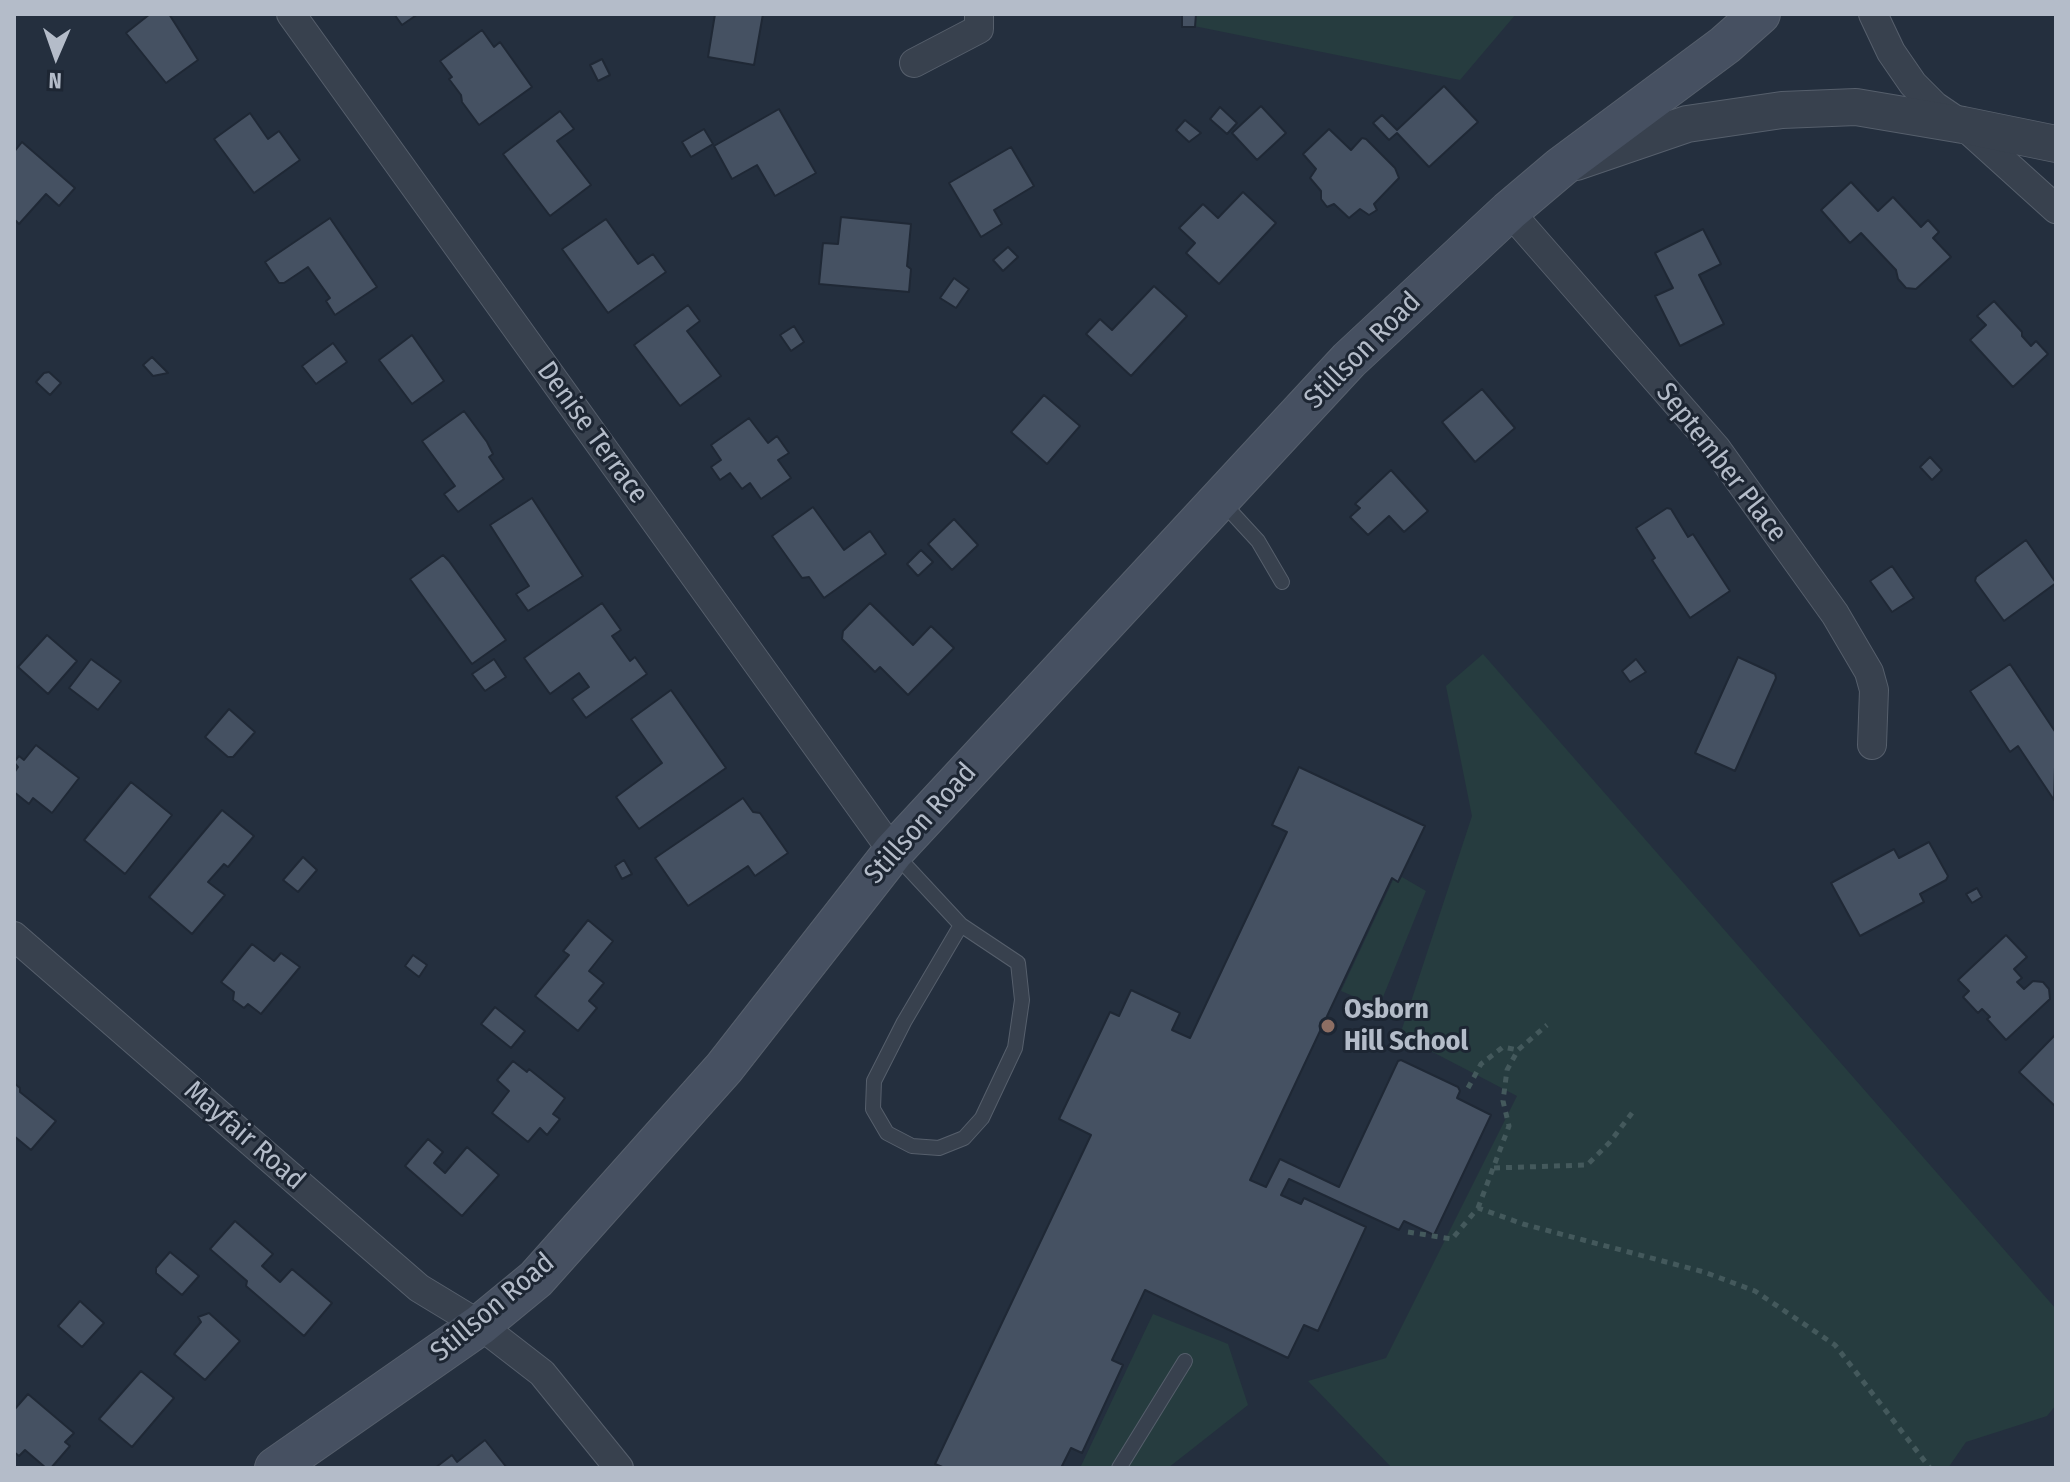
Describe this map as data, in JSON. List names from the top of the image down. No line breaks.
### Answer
{"streets":{"main road":["Stillson Road"],"street":["Denise Terrace","September Place","Mayfair Road"]},"crossings":[["Stillson Road","Denise Terrace"],["Stillson Road","September Place"],["Stillson Road","Mayfair Road"]],"places":["Osborn Hill School"],"north":"bottom"}
